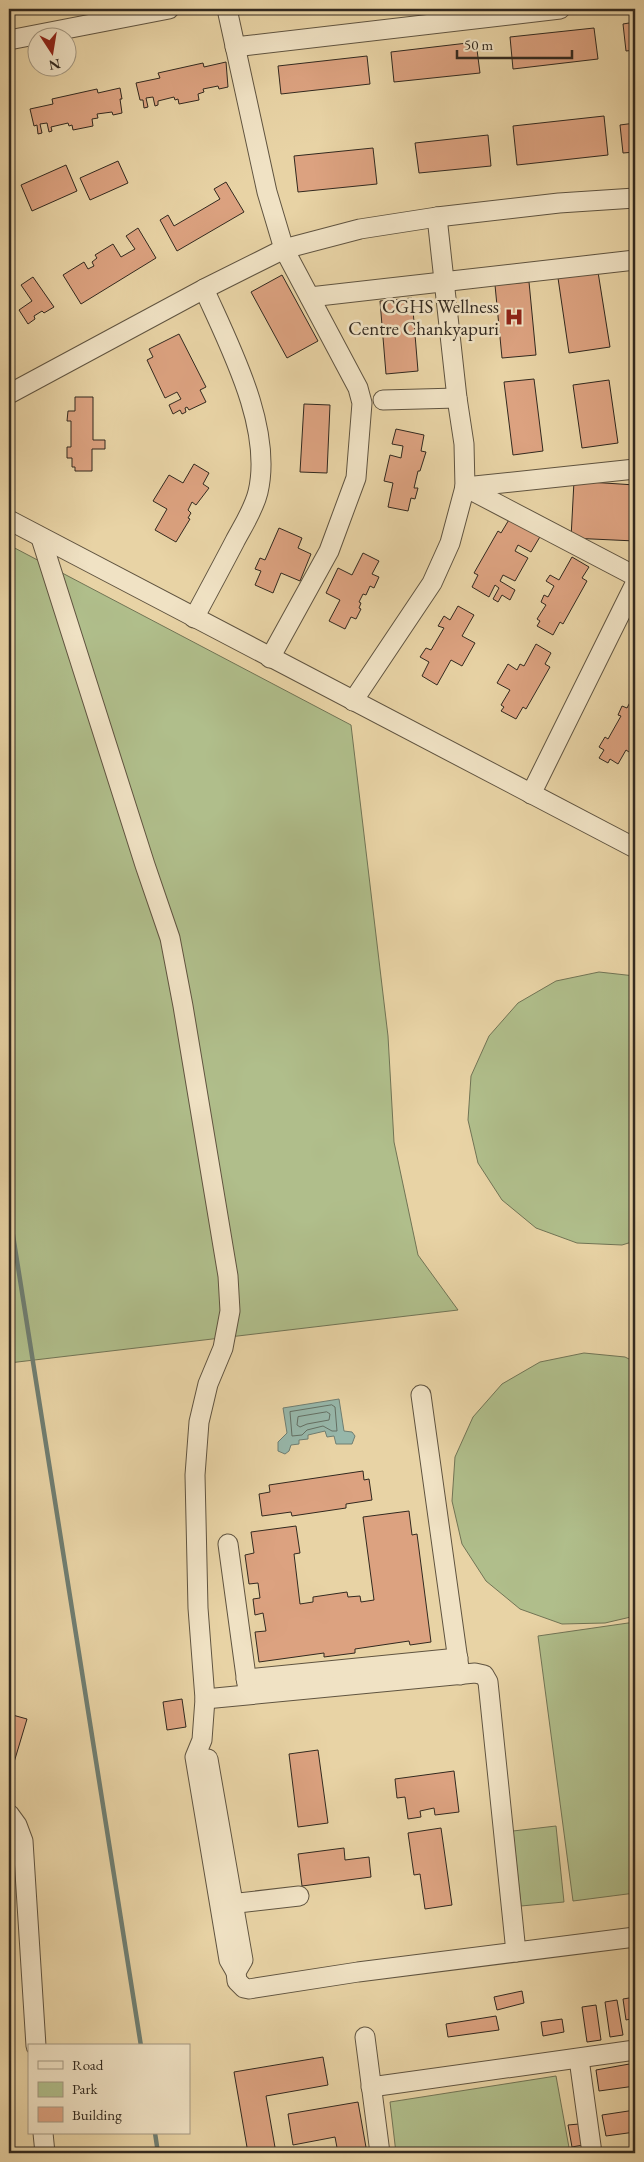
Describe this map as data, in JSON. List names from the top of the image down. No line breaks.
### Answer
{"places":{"hospital":["CGHS Wellness Centre Chankyapuri"]},"legend":["Road","Park","Building"],"scale_bar":"50 m","north":"bottom"}
